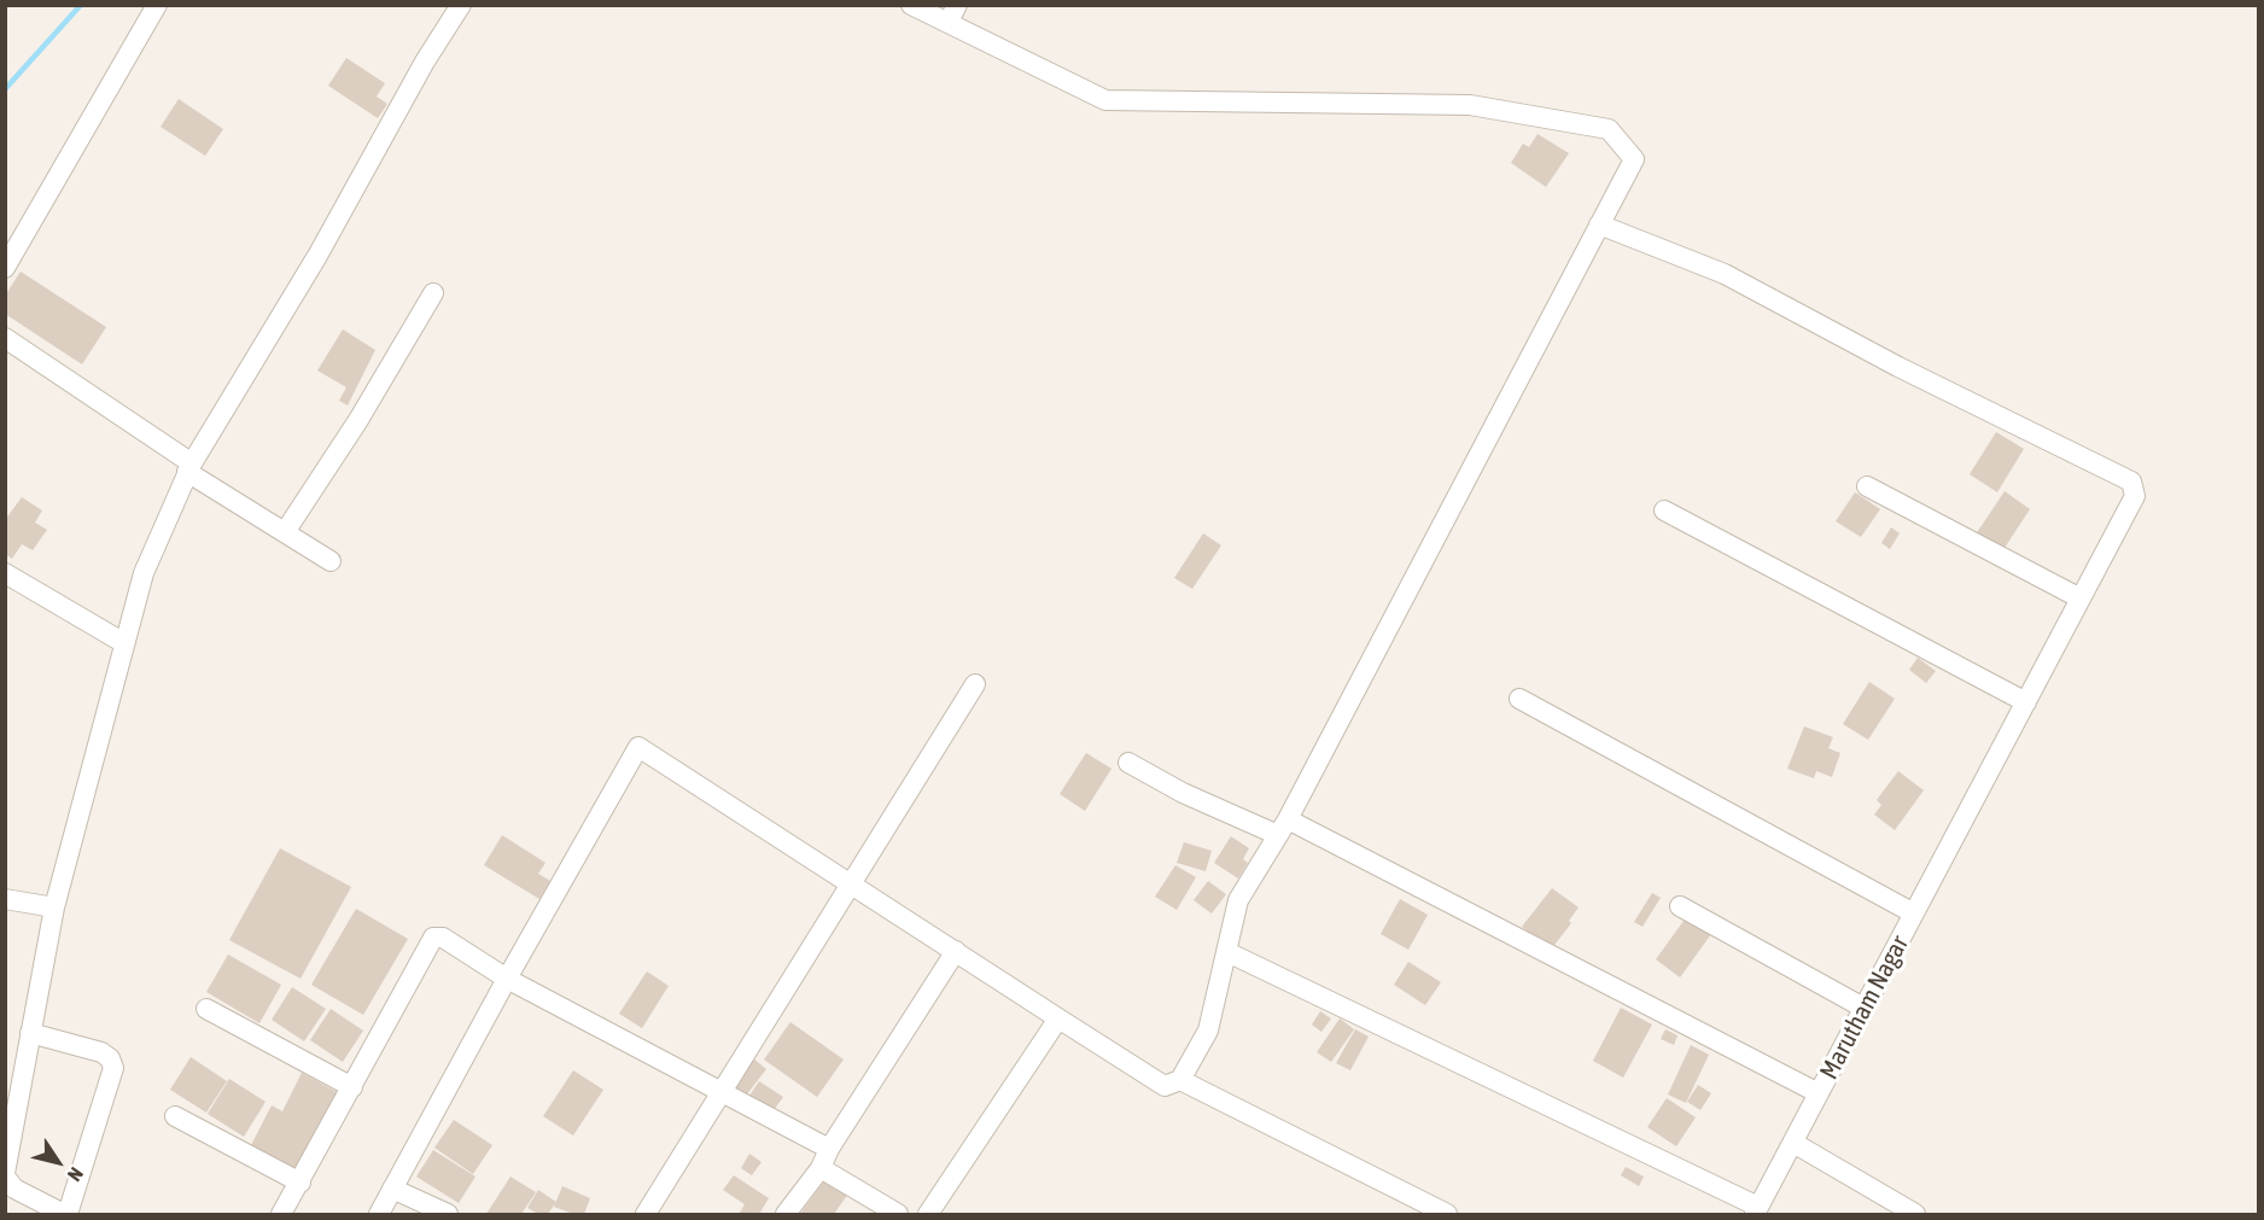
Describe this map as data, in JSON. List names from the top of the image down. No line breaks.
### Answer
{"streets":{"street":["Marutham Nagar"]},"north":"bottom right"}
